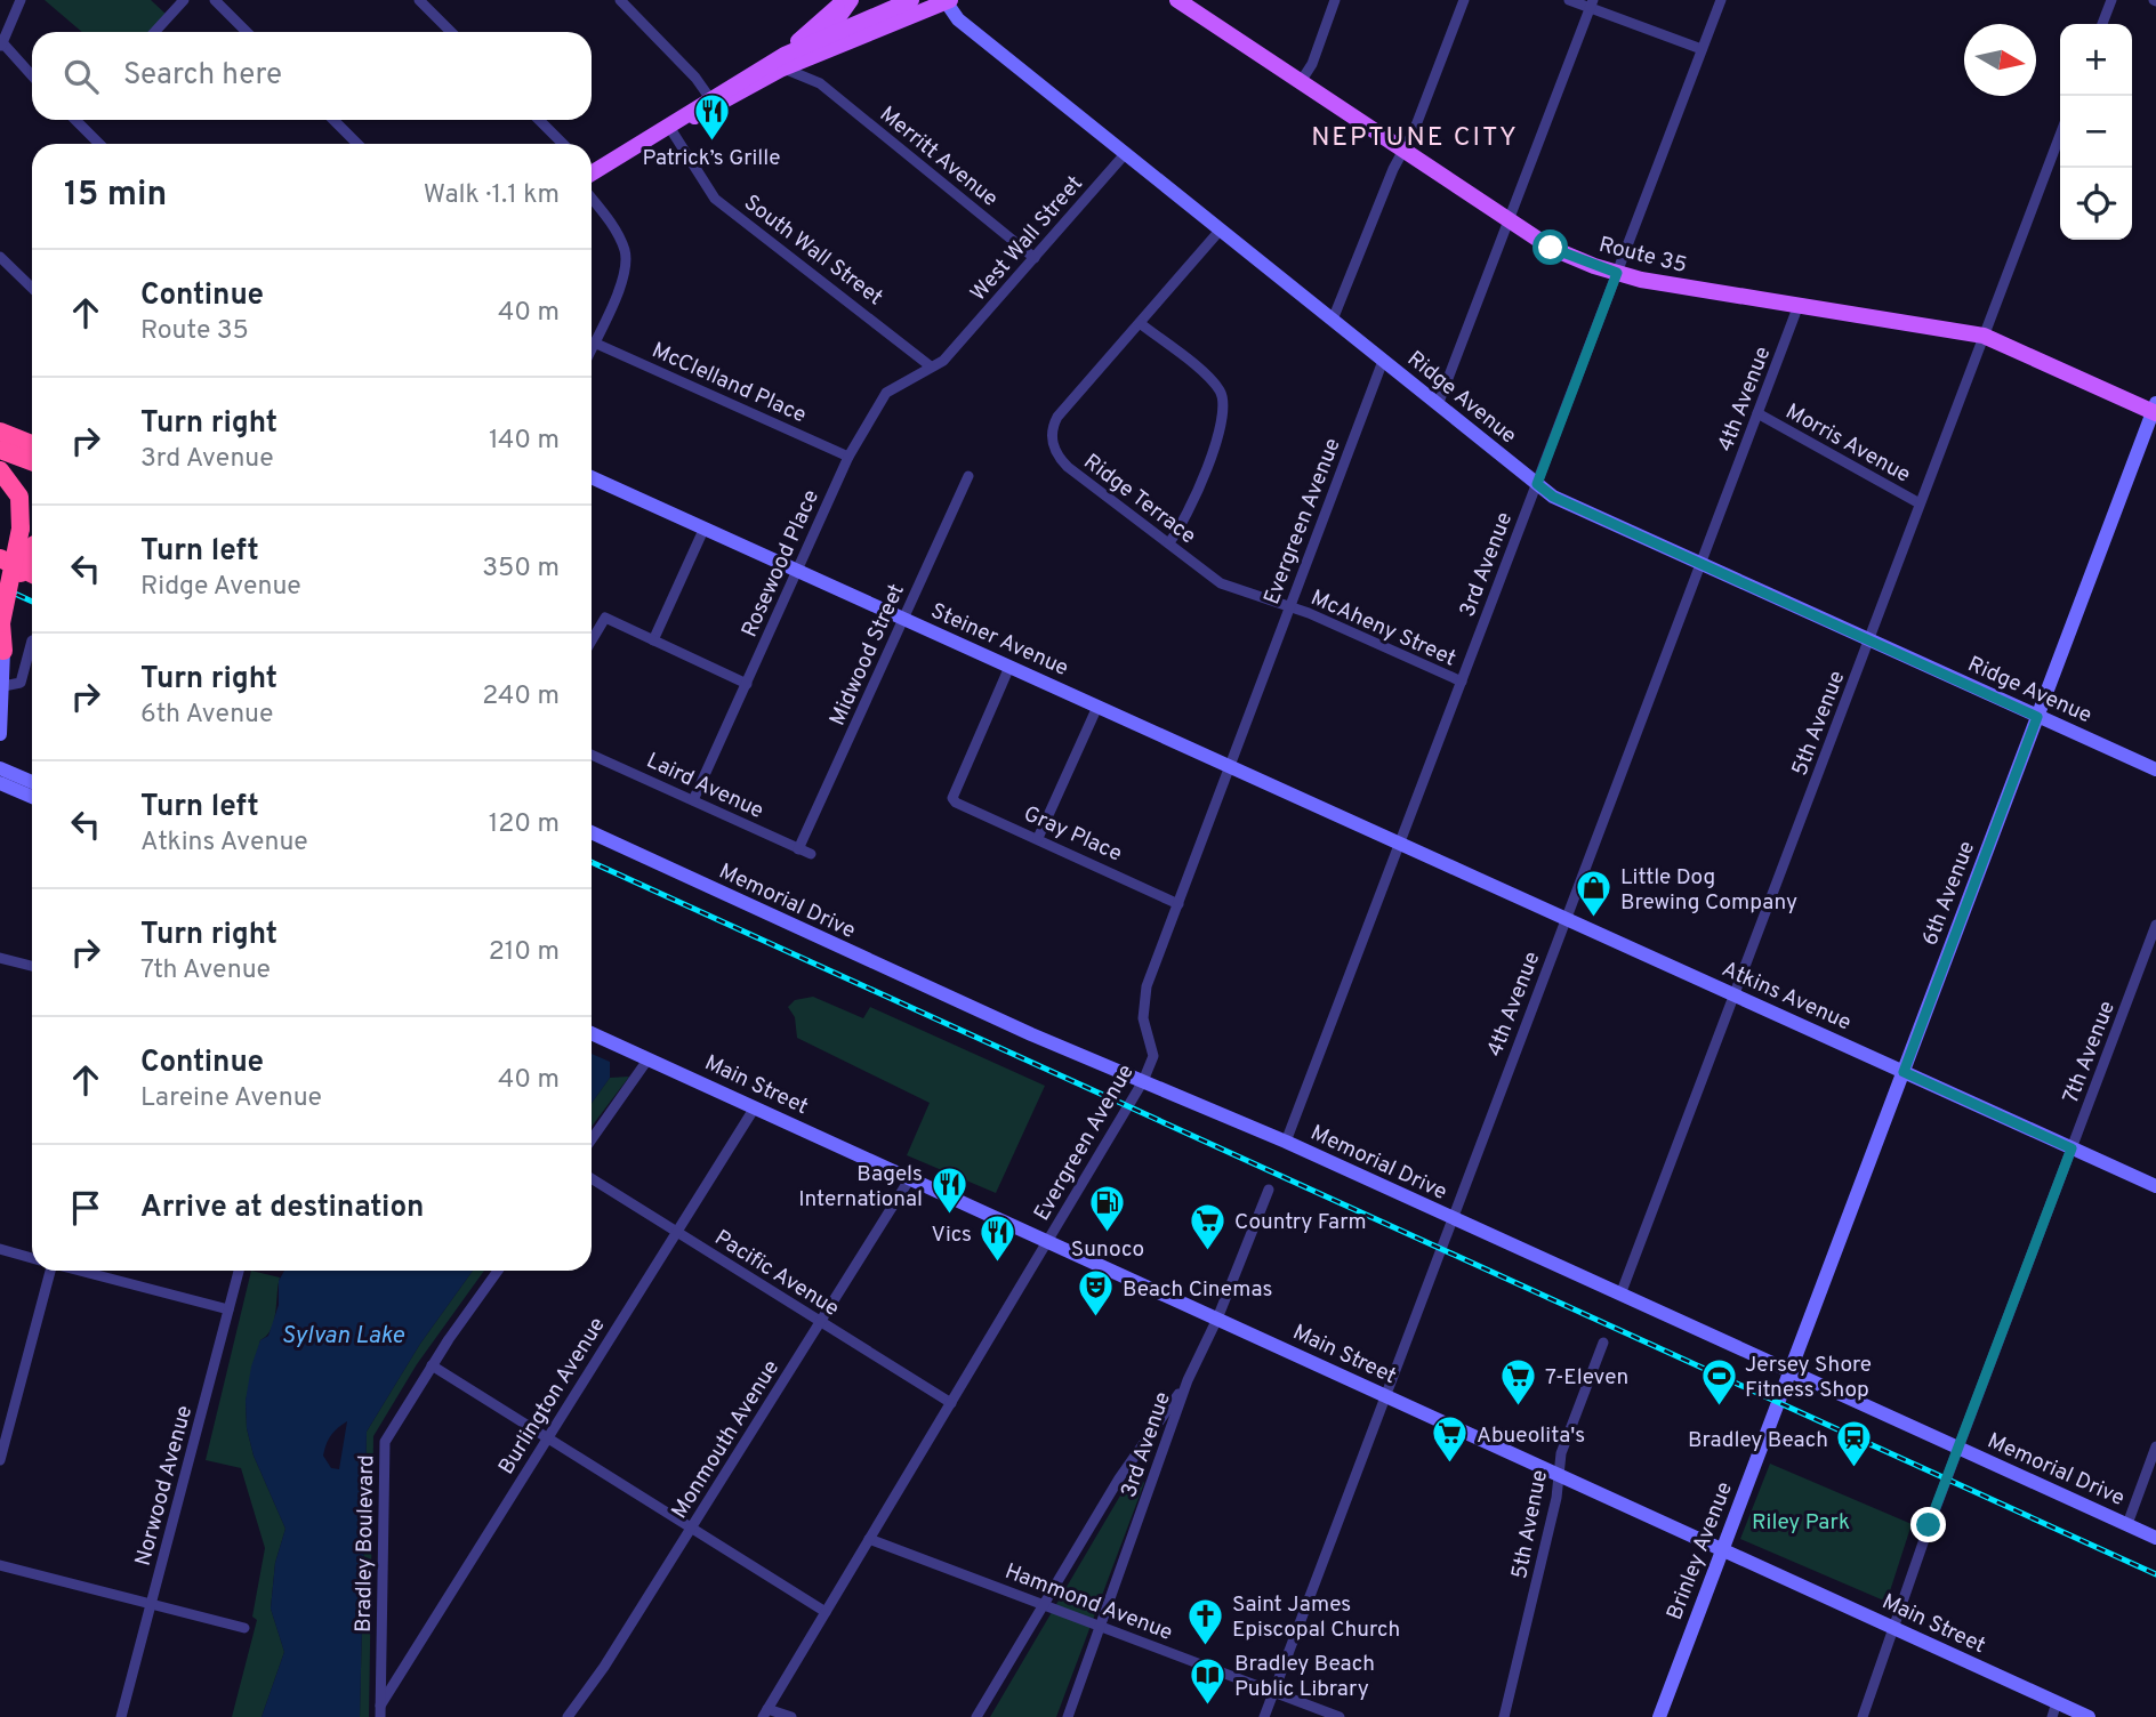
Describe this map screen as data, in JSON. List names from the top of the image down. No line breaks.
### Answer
{"streets":{"main road":["Route 35"],"street":["Merritt Avenue","West Wall Street","South Wall Street","McClelland Place","Ridge Avenue","4th Avenue","Morris Avenue","Ridge Terrace","Evergreen Avenue","Rosewood Place","3rd Avenue","McAheny Street","Steiner Avenue","Midwood Street","5th Avenue","Laird Avenue","Gray Place","6th Avenue","Memorial Drive","Atkins Avenue","7th Avenue","Main Street","Pacific Avenue","Burlington Avenue","Monmouth Avenue","Norwood Avenue","Bradley Boulevard","Brinley Avenue","Hammond Avenue"]},"crossings":[["Merritt Avenue","West Wall Street"],["West Wall Street","South Wall Street"],["West Wall Street","Ridge Avenue"],["West Wall Street","Rosewood Place"],["South Wall Street","Rosewood Place"],["Route 35","4th Avenue"],["Route 35","3rd Avenue"],["Route 35","5th Avenue"],["Route 35","6th Avenue"],["McClelland Place","Rosewood Place"],["Ridge Avenue","4th Avenue"],["Ridge Avenue","Ridge Terrace"],["Ridge Avenue","Evergreen Avenue"],["Ridge Avenue","3rd Avenue"],["Ridge Avenue","5th Avenue"],["Ridge Avenue","6th Avenue"],["4th Avenue","Morris Avenue"],["4th Avenue","Memorial Drive"],["4th Avenue","Atkins Avenue"],["4th Avenue","Main Street"],["4th Avenue","Hammond Avenue"],["Morris Avenue","5th Avenue"],["Ridge Terrace","Evergreen Avenue"],["Ridge Terrace","McAheny Street"],["Evergreen Avenue","McAheny Street"],["Evergreen Avenue","Steiner Avenue"],["Evergreen Avenue","Gray Place"],["Evergreen Avenue","Memorial Drive"],["Evergreen Avenue","Main Street"],["Evergreen Avenue","Pacific Avenue"],["Evergreen Avenue","Hammond Avenue"],["Rosewood Place","Steiner Avenue"],["Rosewood Place","Laird Avenue"],["3rd Avenue","McAheny Street"],["3rd Avenue","Steiner Avenue"],["3rd Avenue","Memorial Drive"],["3rd Avenue","Atkins Avenue"],["3rd Avenue","Main Street"],["3rd Avenue","Hammond Avenue"],["Steiner Avenue","Midwood Street"],["Steiner Avenue","Gray Place"],["Steiner Avenue","Atkins Avenue"],["Midwood Street","Laird Avenue"],["5th Avenue","Memorial Drive"],["5th Avenue","Atkins Avenue"],["5th Avenue","Main Street"],["6th Avenue","Memorial Drive"],["6th Avenue","Atkins Avenue"],["6th Avenue","Brinley Avenue"],["Memorial Drive","7th Avenue"],["Atkins Avenue","7th Avenue"],["7th Avenue","Main Street"],["Main Street","Burlington Avenue"],["Main Street","Monmouth Avenue"],["Main Street","Brinley Avenue"],["Pacific Avenue","Burlington Avenue"],["Pacific Avenue","Monmouth Avenue"],["Burlington Avenue","Bradley Boulevard"]],"districts":["NEPTUNE CITY"],"water":["Sylvan Lake"],"parks":["Riley Park"],"places":{"restaurant":["Patrick’s Grille","Bagels International","Vics"],"shop":["Little Dog Brewing Company"],"fuel station":["Sunoco"],"supermarket":["Country Farm","7-Eleven","Abueolita's"],"theatre":["Beach Cinemas"],"sports":["Jersey Shore Fitness Shop"],"station":["Bradley Beach"],"church":["Saint James Episcopal Church"],"library":["Bradley Beach Public Library"]},"north":"right","page":{"map_buttons":["+","−"],"search":"Search here","heading":["15 min","Walk · 1.1 km"],"list":[["Continue","Route 35","40 m"],["Turn right","3rd Avenue","140 m"],["Turn left","Ridge Avenue","350 m"],["Turn right","6th Avenue","240 m"],["Turn left","Atkins Avenue","120 m"],["Turn right","7th Avenue","210 m"],["Continue","Lareine Avenue","40 m"],"Arrive at destination"]}}
